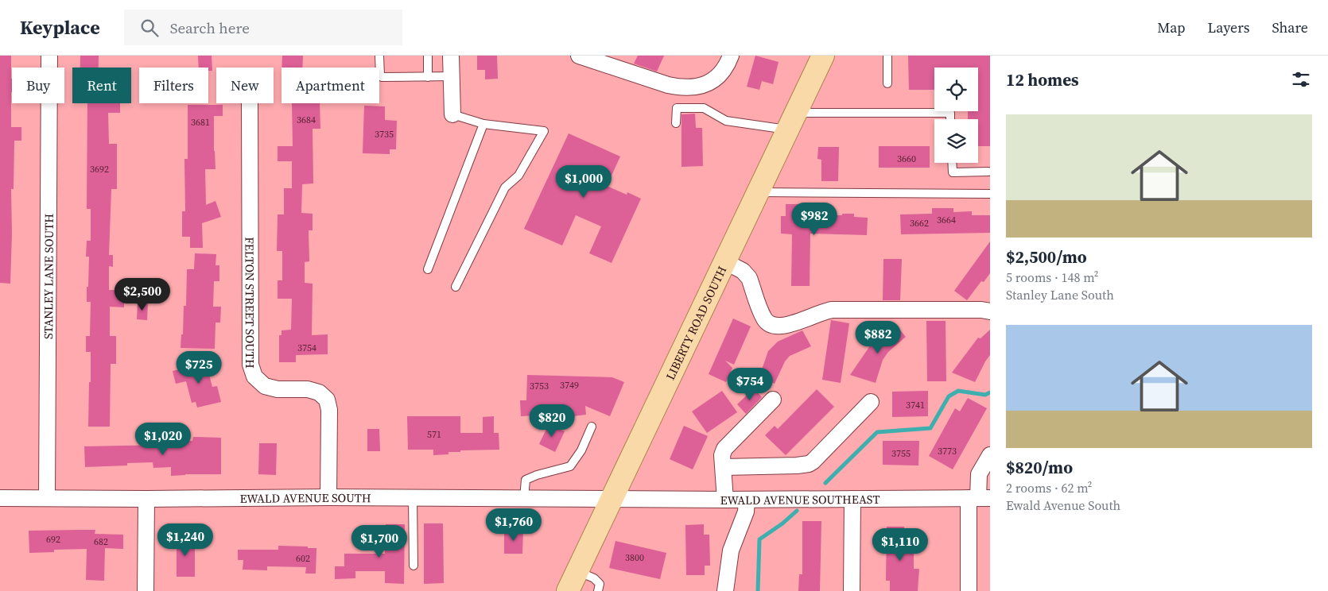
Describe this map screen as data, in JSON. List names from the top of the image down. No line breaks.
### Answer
{"streets":{"main road":["LIBERTY ROAD SOUTH"],"street":["STANLEY LANE SOUTH","FELTON STREET SOUTH","EWALD AVENUE SOUTH","EWALD AVENUE SOUTHEAST"]},"crossings":[["STANLEY LANE SOUTH","EWALD AVENUE SOUTH"],["FELTON STREET SOUTH","EWALD AVENUE SOUTH"],["LIBERTY ROAD SOUTH","EWALD AVENUE SOUTH"],["LIBERTY ROAD SOUTH","EWALD AVENUE SOUTHEAST"],["EWALD AVENUE SOUTH","EWALD AVENUE SOUTHEAST"]],"house_numbers":["3684","3681","3735","3660","3692","3664","3662","3754","3749","3753","3741","571","3773","3755","692","682","3800","602"],"page":{"header":"Keyplace","search":"Search here","nav":["Map","Layers","Share"],"heading":"12 homes","chip":["Buy","Rent","Filters","New","Apartment"],"list":[{"name":"$2,500/mo","note":"5 rooms · 148 m² · Stanley Lane South"},{"name":"$820/mo","note":"2 rooms · 62 m² · Ewald Avenue South"}],"price":["$1,000","$982","$2,500","$882","$725","$754","$820","$1,020","$1,760","$1,240","$1,700","$1,110"]}}
